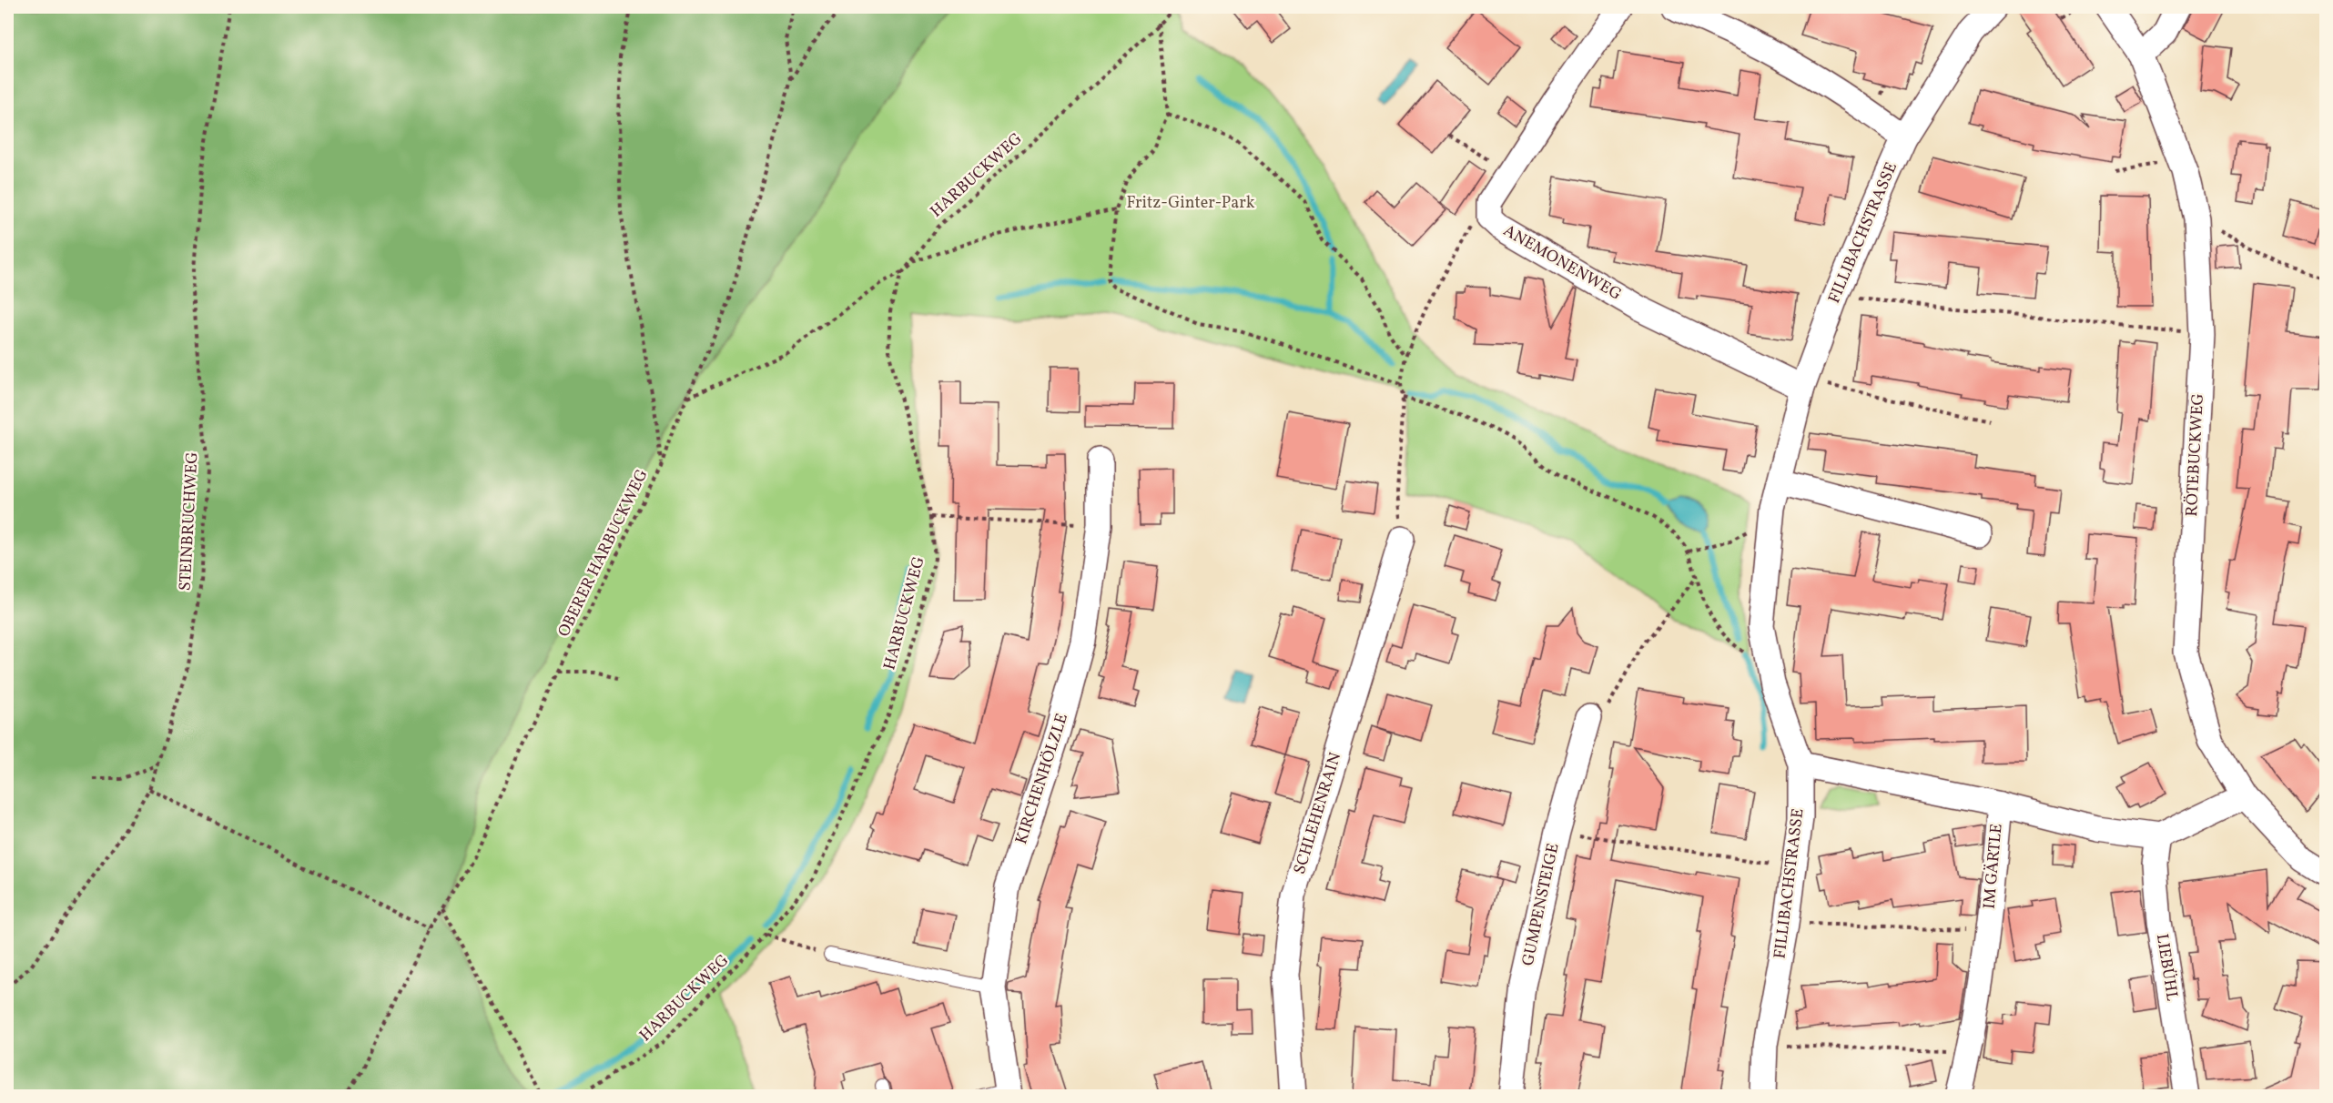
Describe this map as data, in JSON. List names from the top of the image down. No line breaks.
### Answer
{"streets":{"street":["FILLIBACHSTRASSE","ANEMONENWEG","RÖTEBUCKWEG","KIRCHENHÖLZLE","SCHLEHENRAIN","IM GÄRTLE","GUMPENSTEIGE","LIEBÜHL"],"path":["HARBUCKWEG","STEINBRUCHWEG","OBERER HARBUCKWEG"]},"crossings":[["FILLIBACHSTRASSE","ANEMONENWEG"],["FILLIBACHSTRASSE","IM GÄRTLE"]],"parks":["Fritz-Ginter-Park"]}
